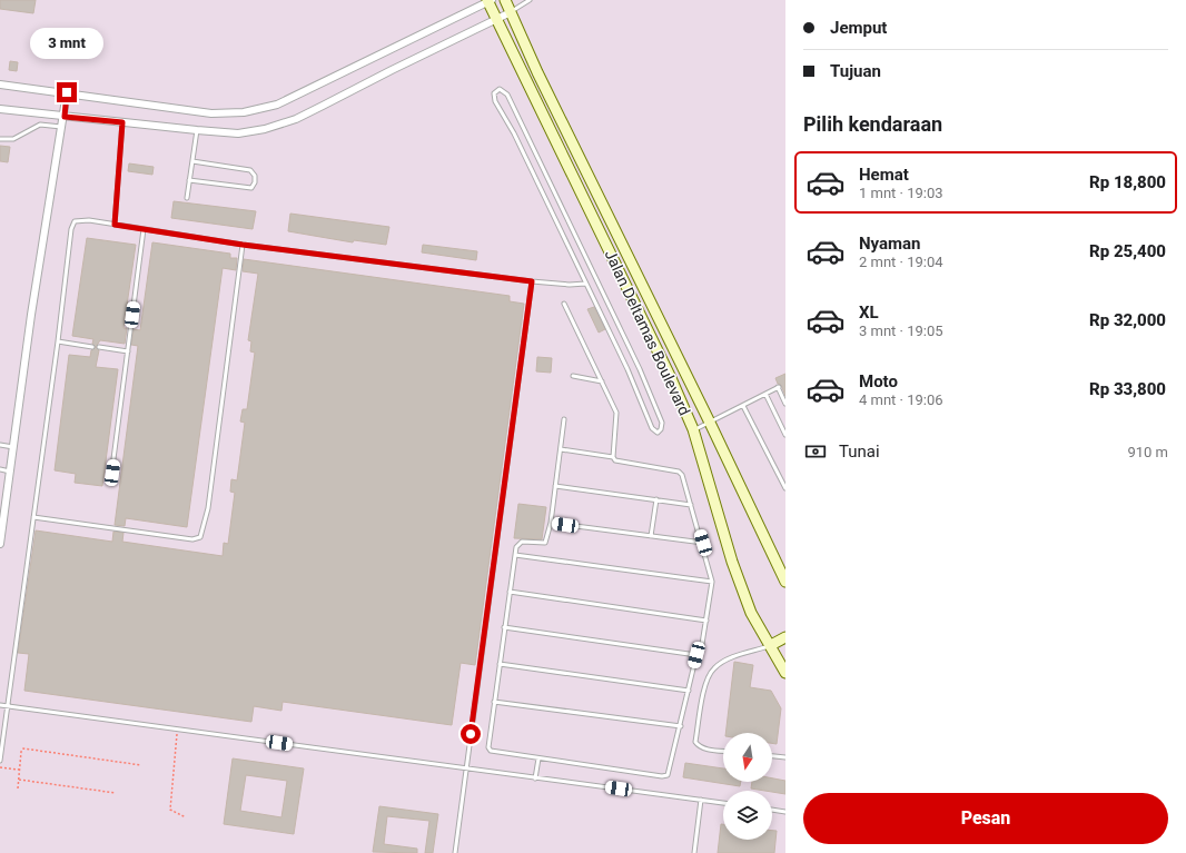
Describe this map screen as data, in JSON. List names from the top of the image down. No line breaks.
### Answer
{"streets":{"street":["Jalan Deltamas Boulevard"]},"north":"bottom","page":{"banner":["Jemput","Tujuan"],"bubble":"3 mnt","heading":"Pilih kendaraan","list":[{"name":"Hemat","note":"1 mnt · 19:03","value":"Rp 18,800"},{"name":"Nyaman","note":"2 mnt · 19:04","value":"Rp 25,400"},{"name":"XL","note":"3 mnt · 19:05","value":"Rp 32,000"},{"name":"Moto","note":"4 mnt · 19:06","value":"Rp 33,800"}],"pay":["Tunai","910 m"],"buttons":"Pesan"}}
